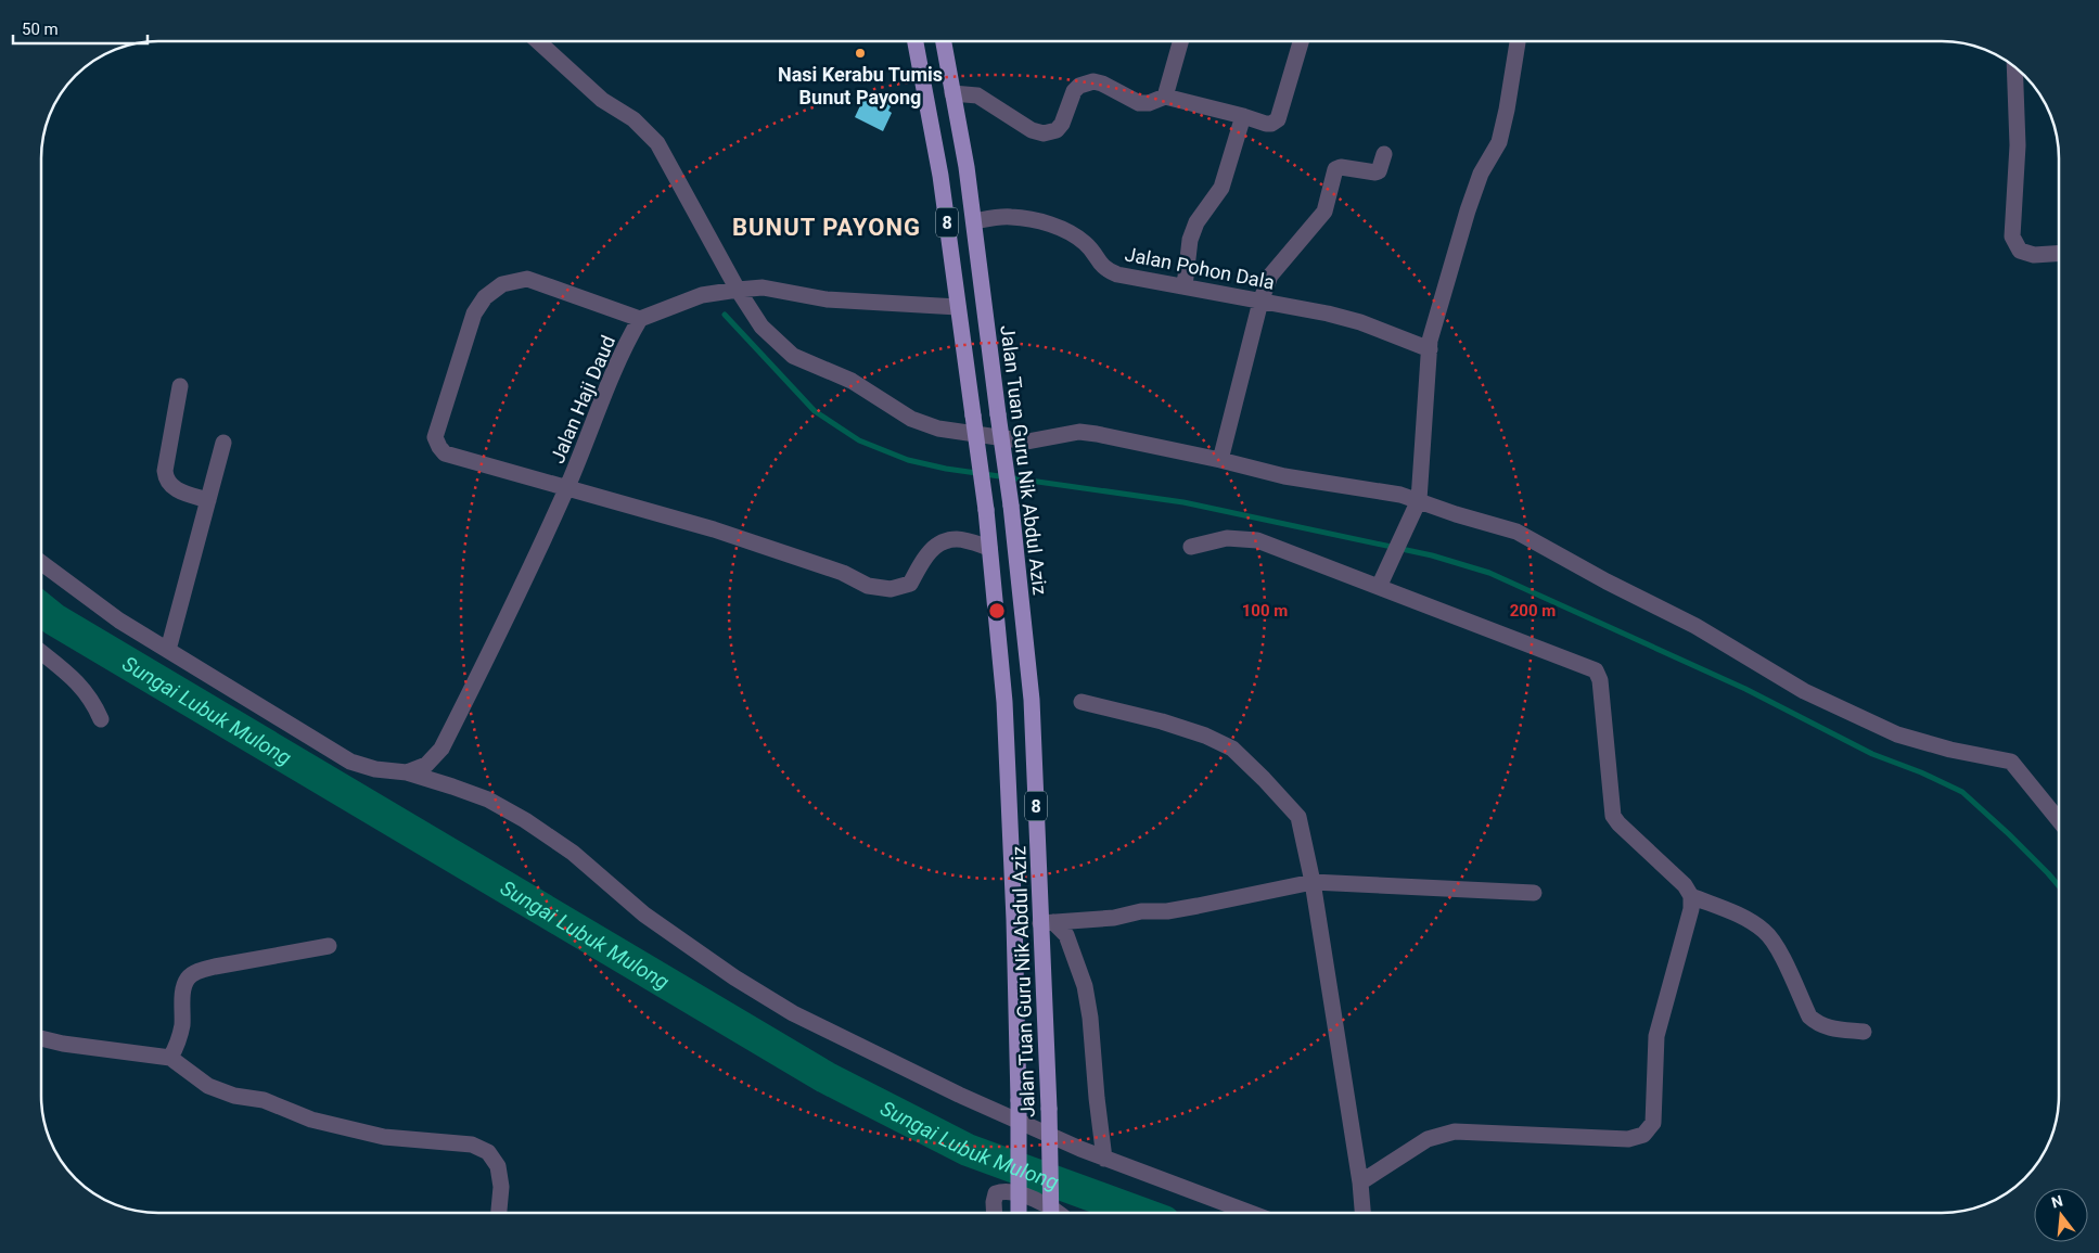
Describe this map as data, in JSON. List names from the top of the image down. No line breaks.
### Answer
{"streets":{"main road":["8","Jalan Tuan Guru Nik Abdul Aziz"],"street":["Jalan Pohon Dala","Jalan Haji Daud"]},"crossings":[["Jalan Pohon Dala","Jalan Tuan Guru Nik Abdul Aziz"]],"districts":["BUNUT PAYONG"],"water":["Sungai Lubuk Mulong"],"places":["Nasi Kerabu Tumis Bunut Payong"],"scale_bar":"50 m","north":"top","rings":["100 m","200 m"]}
